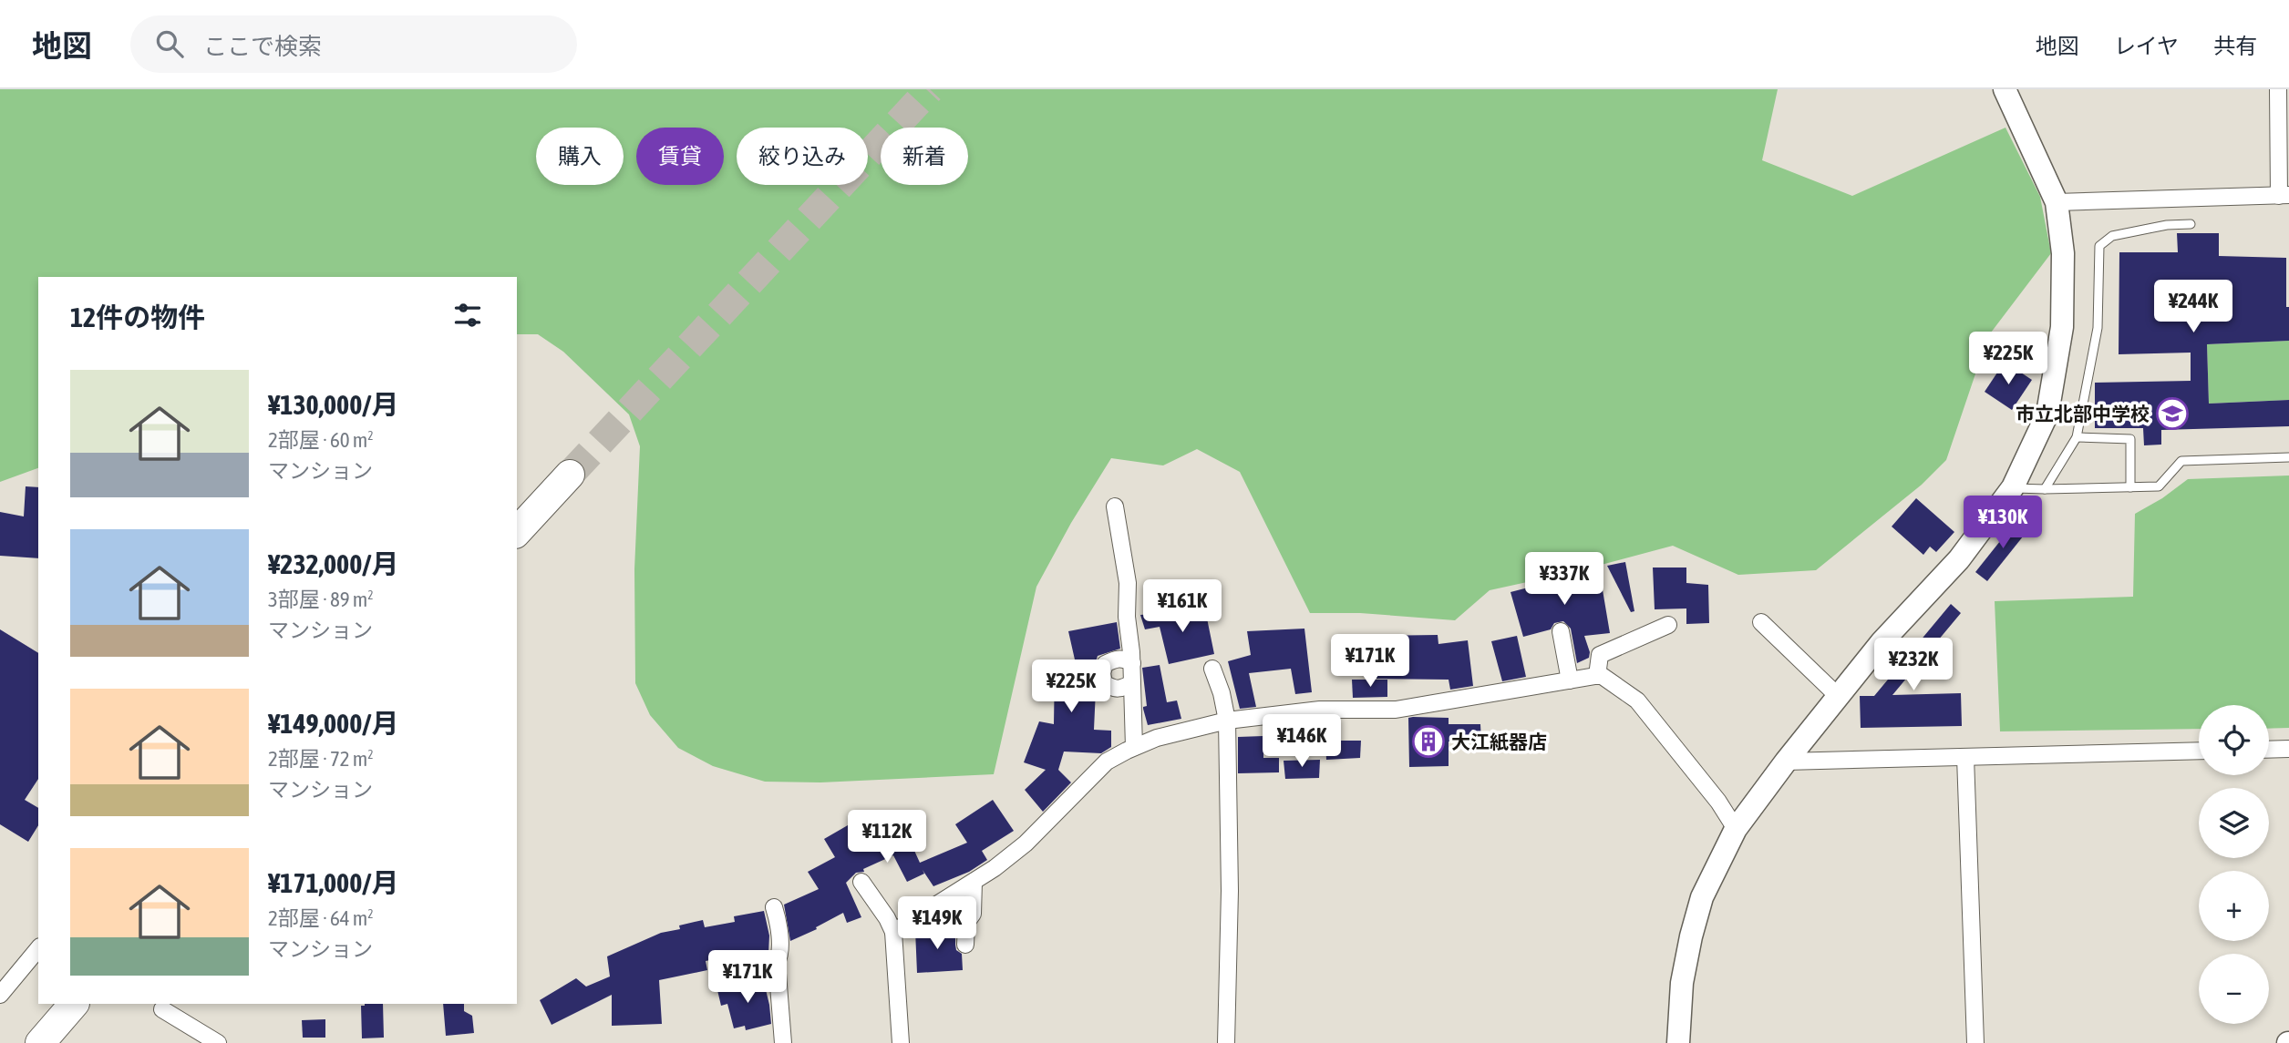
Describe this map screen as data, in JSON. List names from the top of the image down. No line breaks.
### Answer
{"places":{"school or university":["市立北部中学校"],"building":["大江紙器店"]},"page":{"header":"地図","search":"ここで検索","nav":["地図","レイヤ","共有"],"chip":["購入","賃貸","絞り込み","新着"],"heading":"12件の物件","price":["¥244K","¥225K","¥130K","¥337K","¥161K","¥171K","¥232K","¥225K","¥146K","¥112K","¥149K","¥171K"],"list":[{"name":"¥130,000/月","note":"2部屋 · 60 m² · マンション"},{"name":"¥232,000/月","note":"3部屋 · 89 m² · マンション"},{"name":"¥149,000/月","note":"2部屋 · 72 m² · マンション"},{"name":"¥171,000/月","note":"2部屋 · 64 m² · マンション"}],"map_buttons":["+","−"]}}
